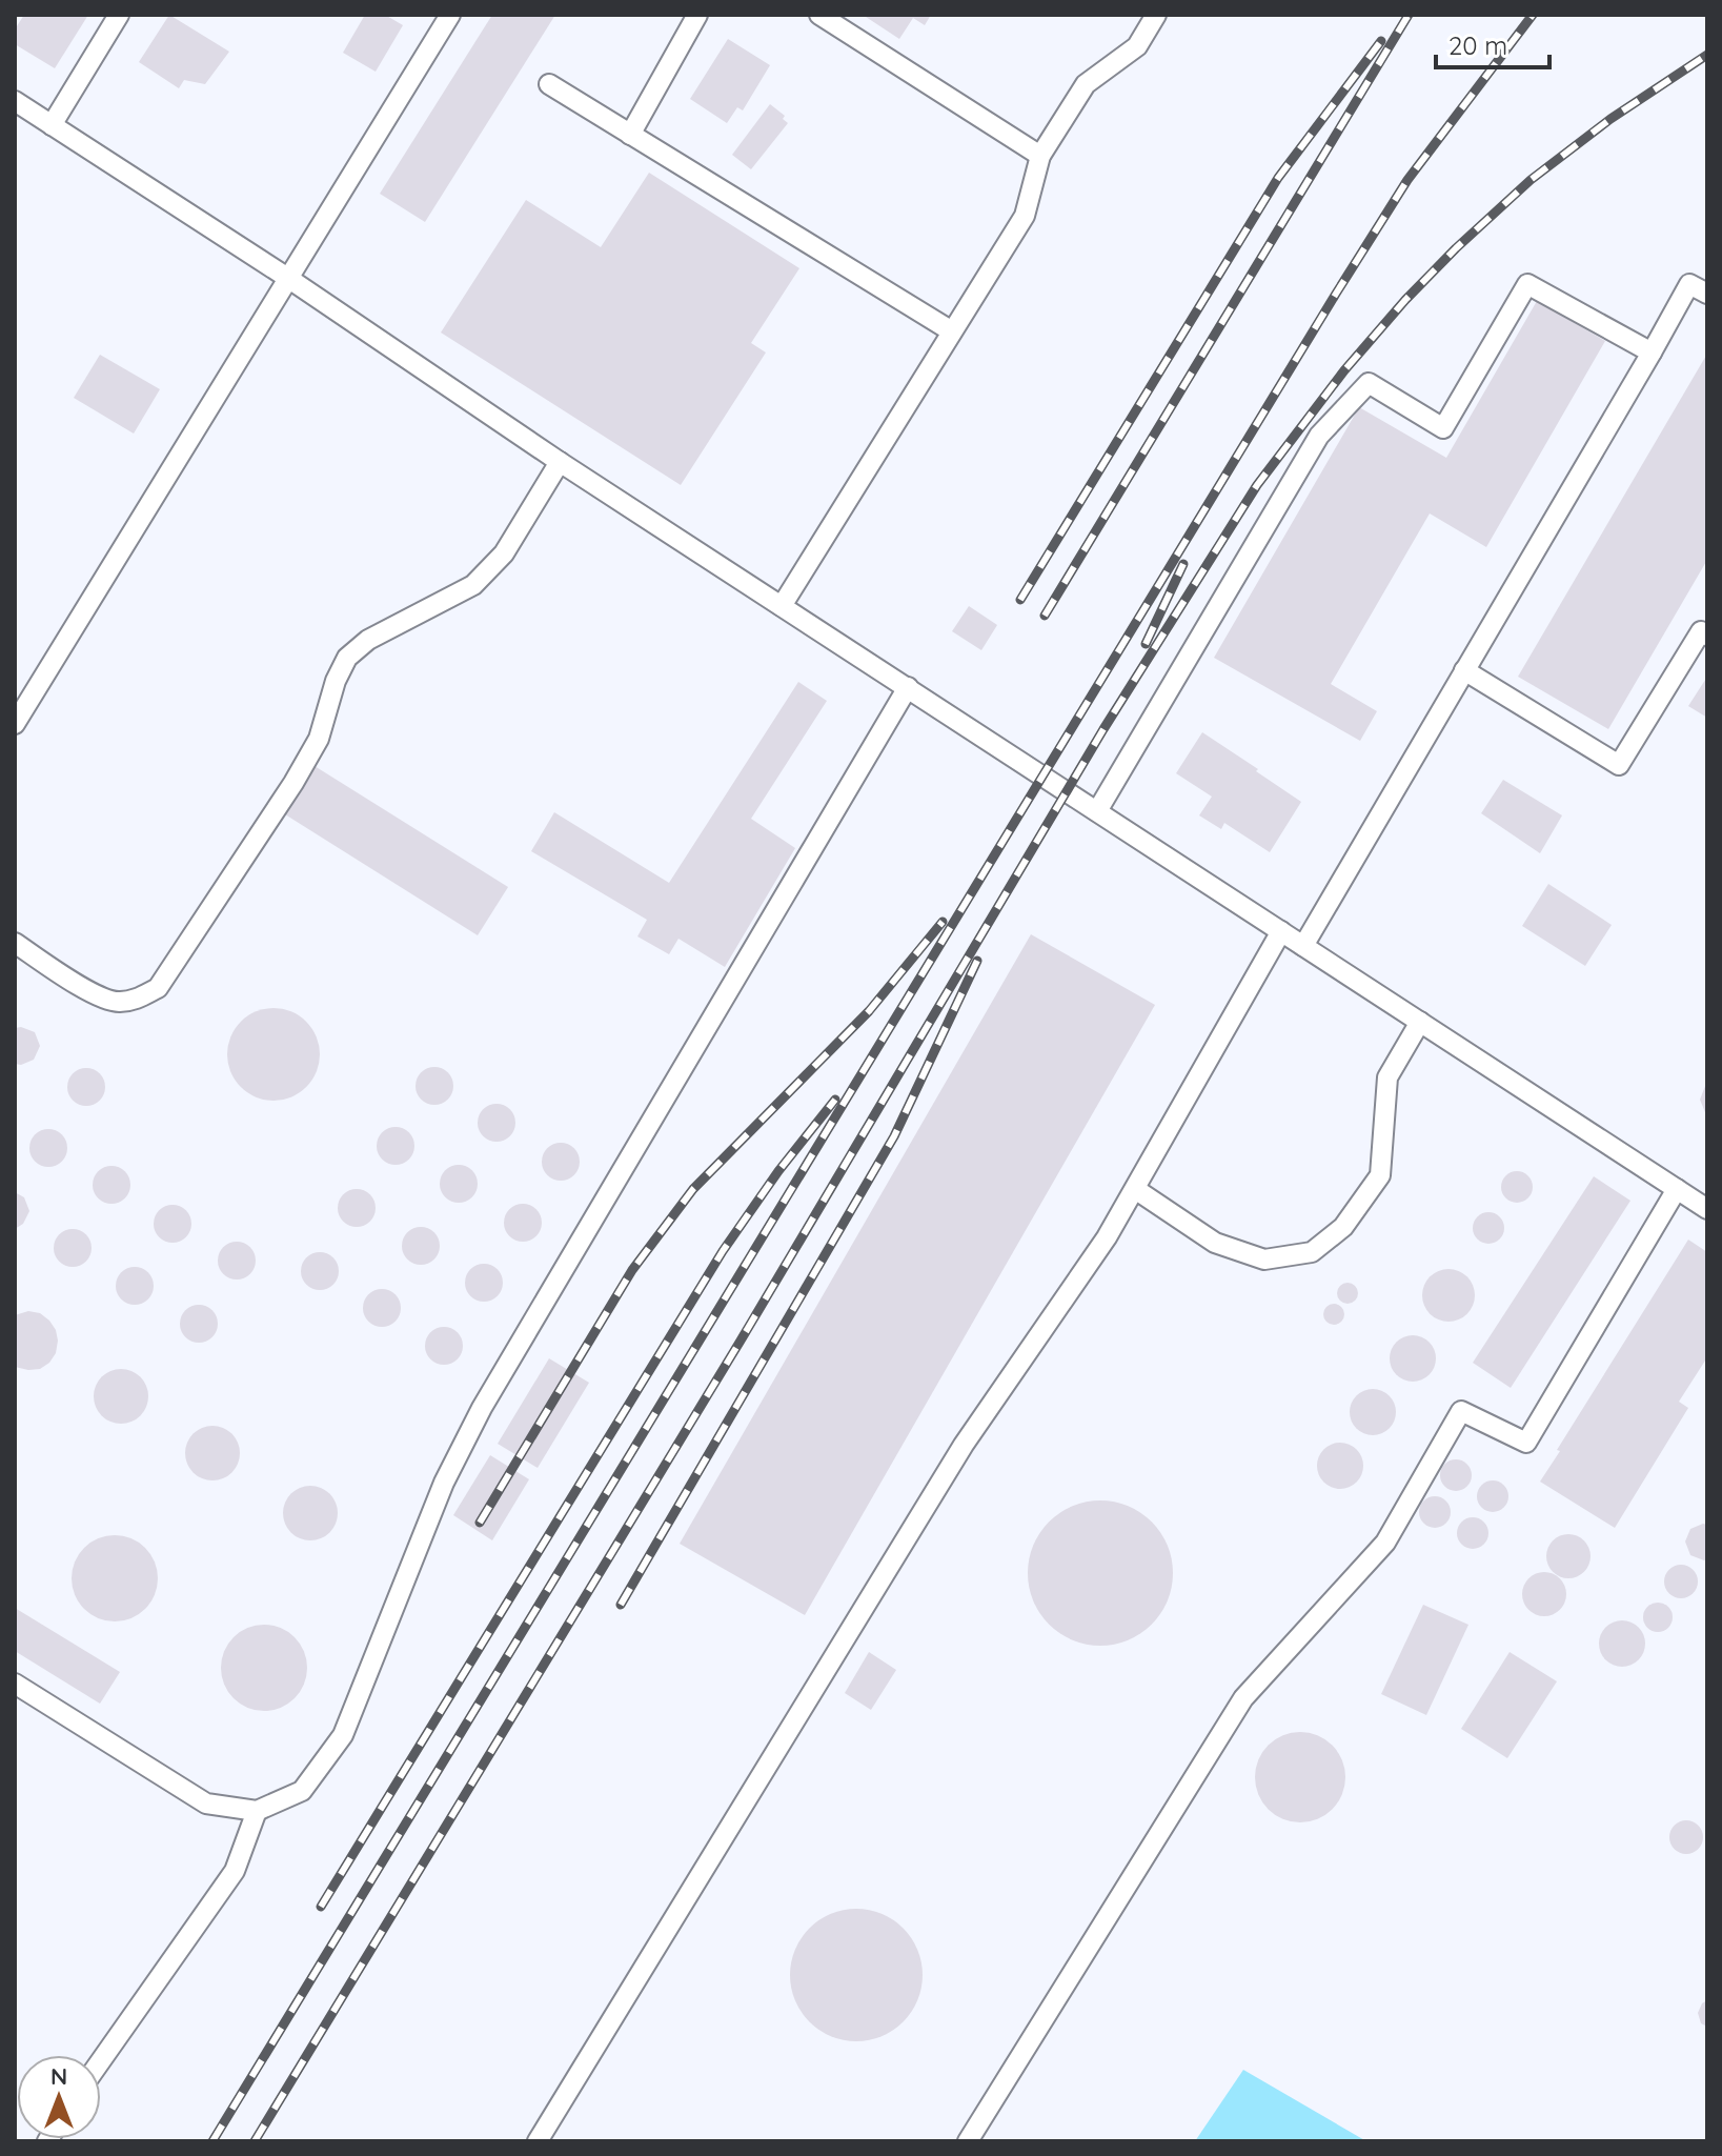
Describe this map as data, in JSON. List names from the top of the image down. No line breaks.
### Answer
{"scale_bar":"20 m","north":"top"}
